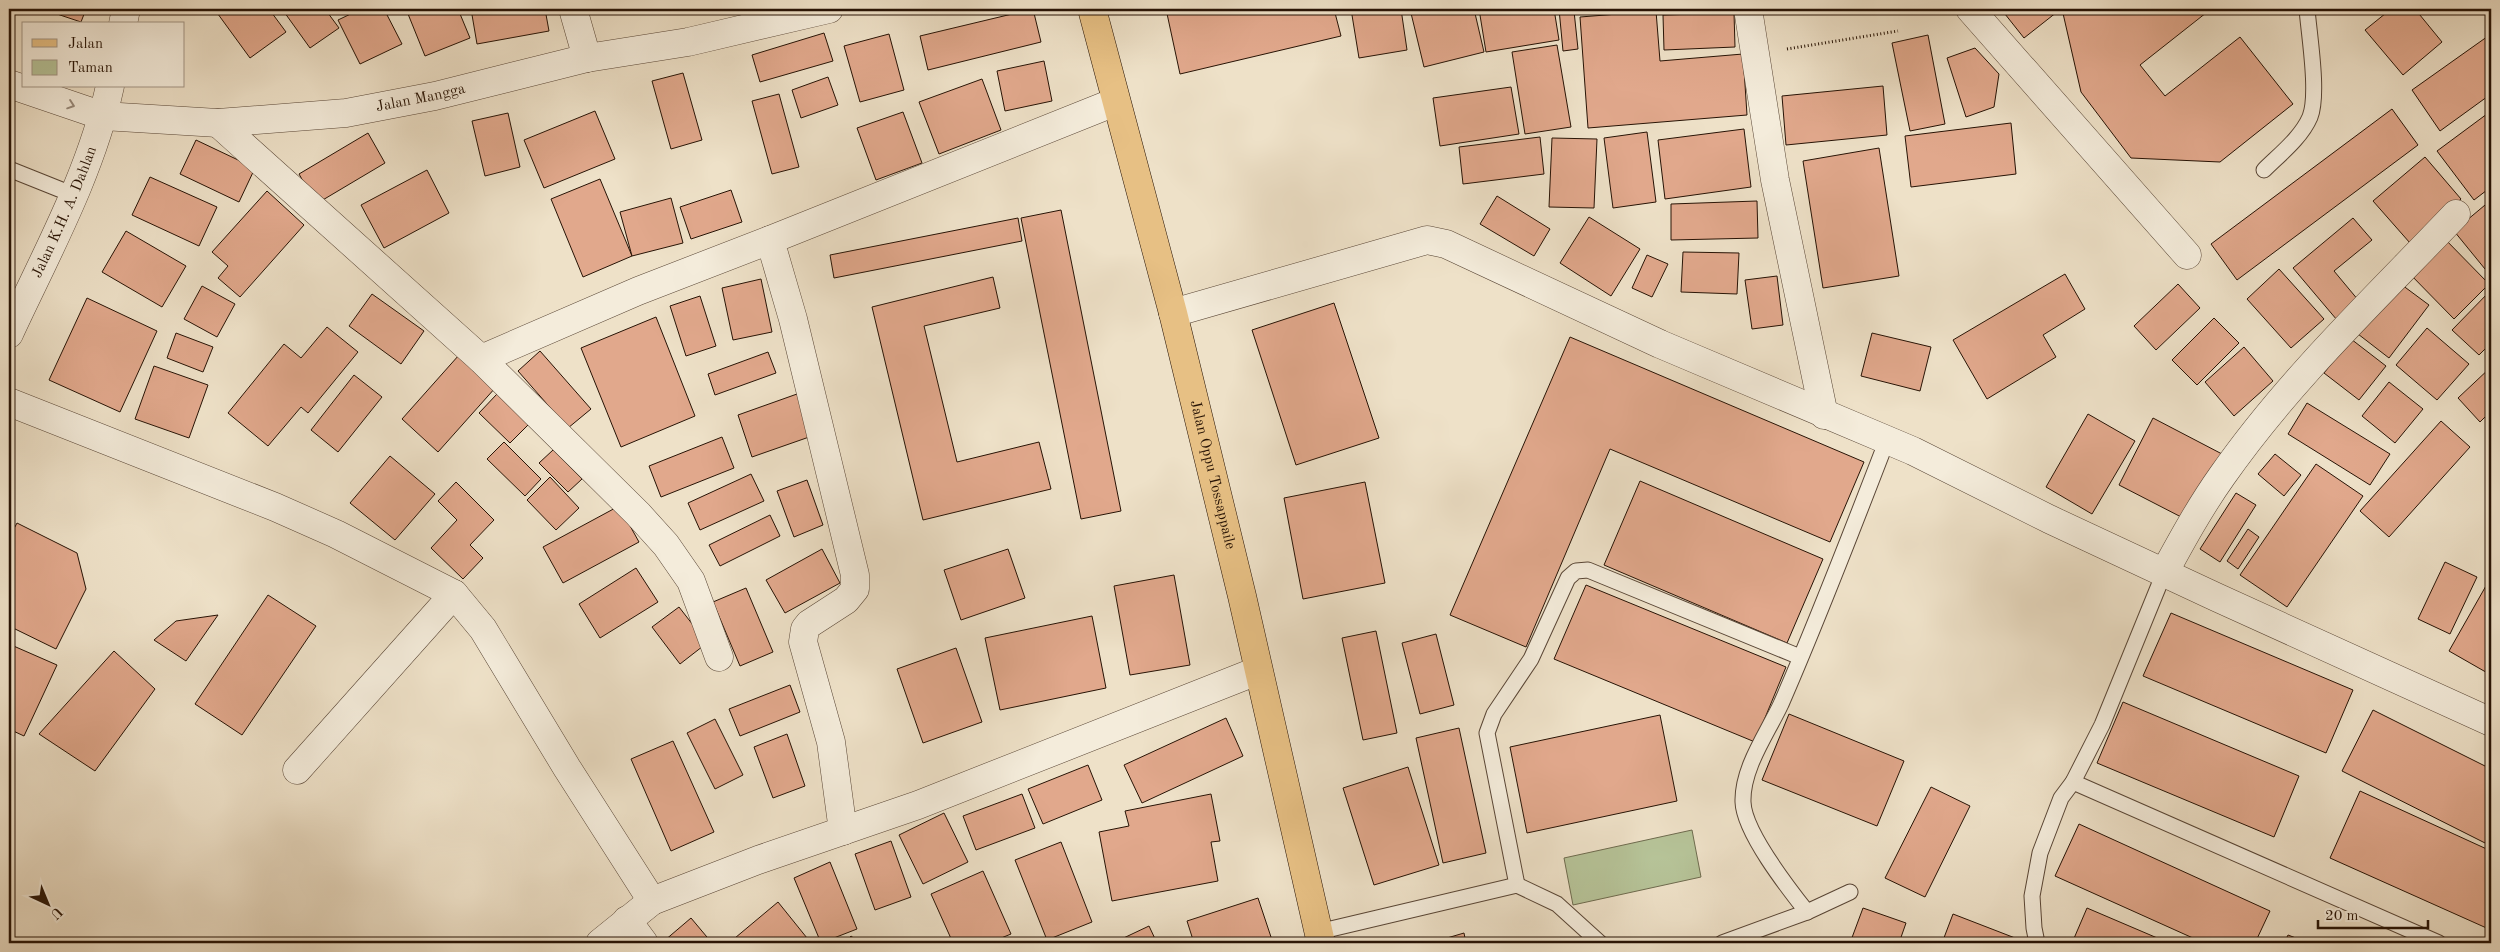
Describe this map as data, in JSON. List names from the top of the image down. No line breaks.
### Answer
{"streets":{"main road":["Jalan Oppu Tossappaile"],"street":["Jalan Mangga","Jalan K.H. A. Dahlan"]},"crossings":[["Jalan Mangga","Jalan K.H. A. Dahlan"]],"legend":["Jalan","Taman"],"scale_bar":"20 m","north":"bottom right"}
